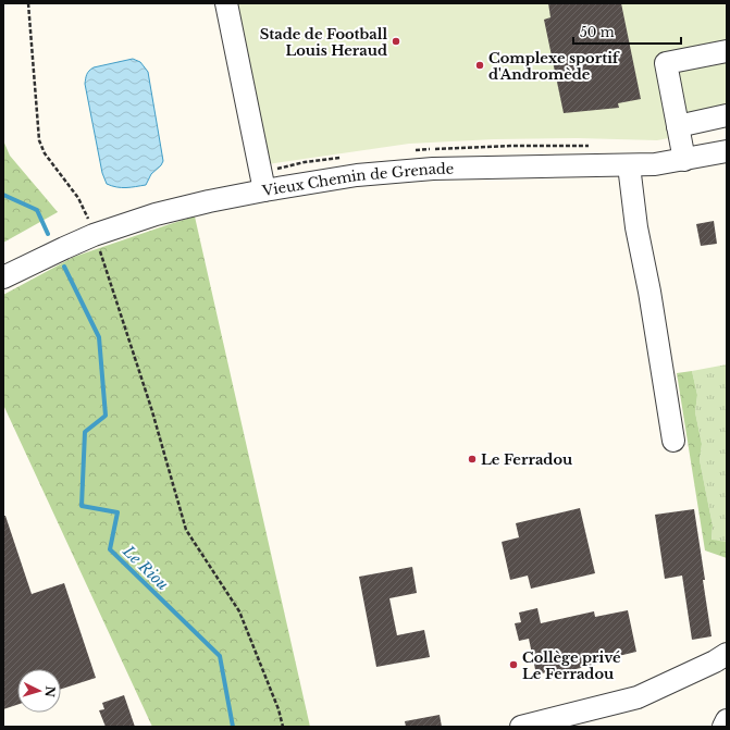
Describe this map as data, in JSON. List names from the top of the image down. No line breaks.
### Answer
{"streets":{"street":["Vieux Chemin de Grenade"]},"water":["Le Riou"],"places":["Stade de Football Louis Heraud","Complexe sportif d'Andromède","Le Ferradou","Collège privé Le Ferradou"],"scale_bar":"50 m","north":"right"}
